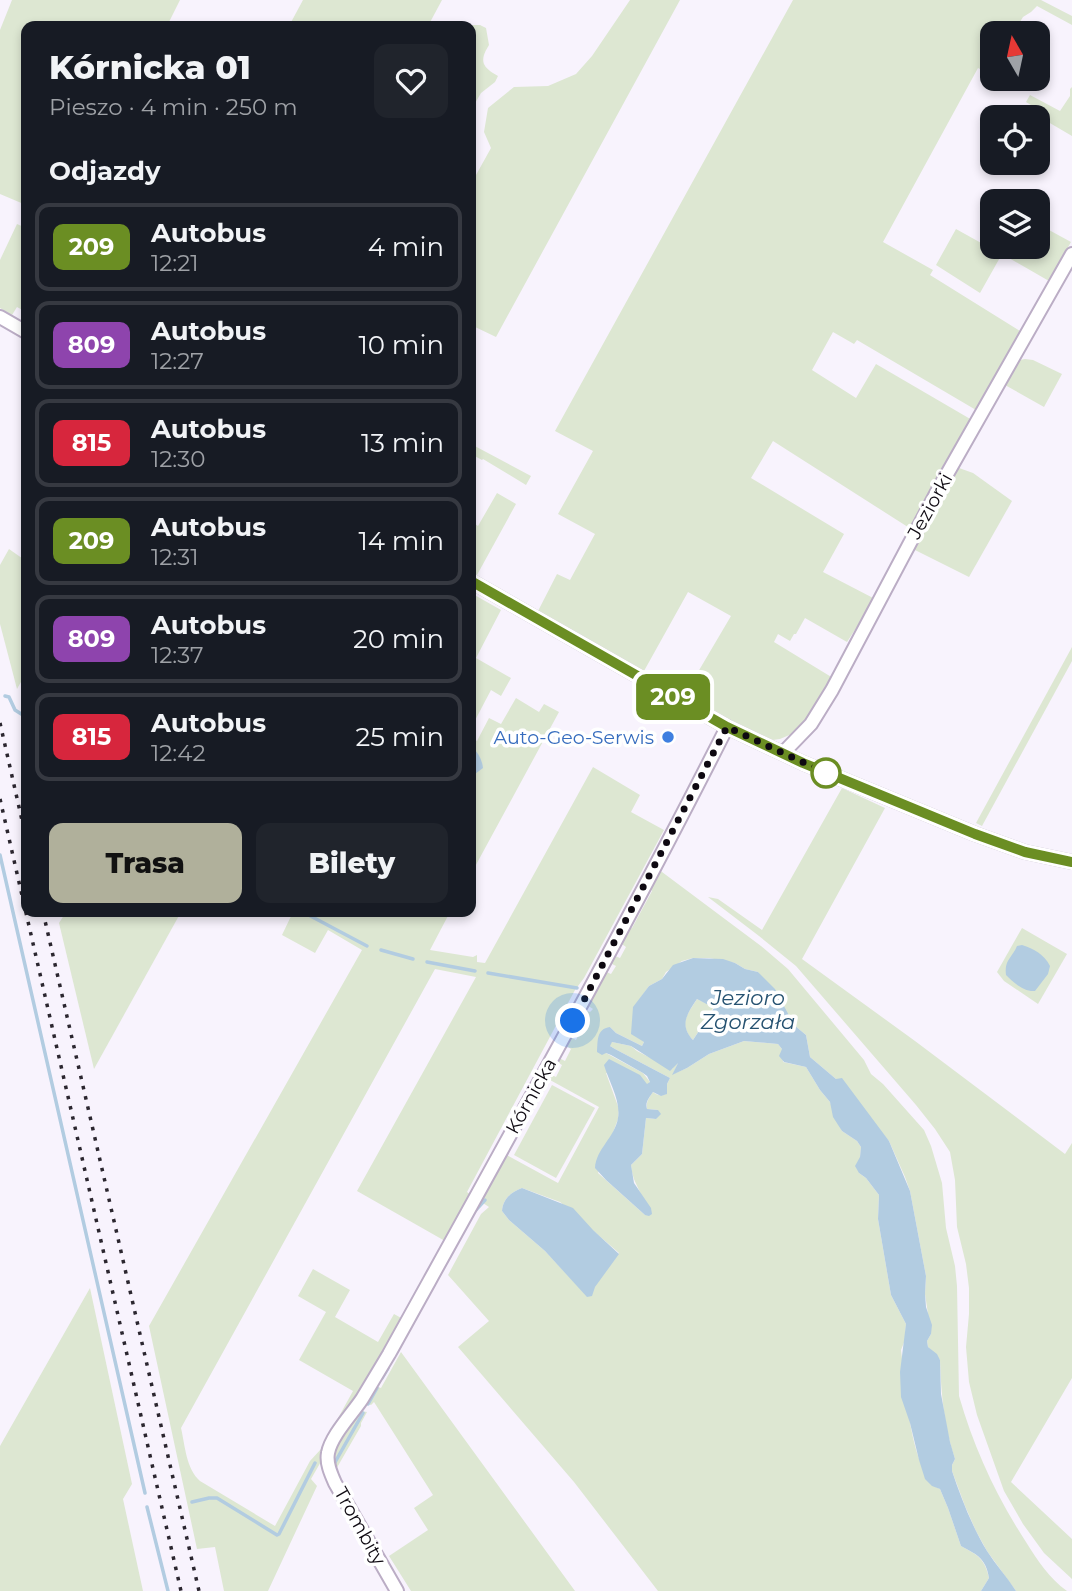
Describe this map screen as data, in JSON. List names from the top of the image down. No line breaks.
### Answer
{"streets":{"street":["Jeziorki","Kórnicka","Trombity"]},"crossings":[["Kórnicka","Trombity"]],"water":["Jezioro Zgorzała"],"places":["Auto-Geo-Serwis"],"lines":["bus line 209"],"north":"top","page":{"on_map":"209","heading":[["Kórnicka 01","Pieszo · 4 min · 250 m"],"Odjazdy"],"list":[{"mark":"209","name":"Autobus","note":"12:21","value":"4 min"},{"mark":"809","name":"Autobus","note":"12:27","value":"10 min"},{"mark":"815","name":"Autobus","note":"12:30","value":"13 min"},{"mark":"209","name":"Autobus","note":"12:31","value":"14 min"},{"mark":"809","name":"Autobus","note":"12:37","value":"20 min"},{"mark":"815","name":"Autobus","note":"12:42","value":"25 min"}],"buttons":["Trasa","Bilety"]}}
